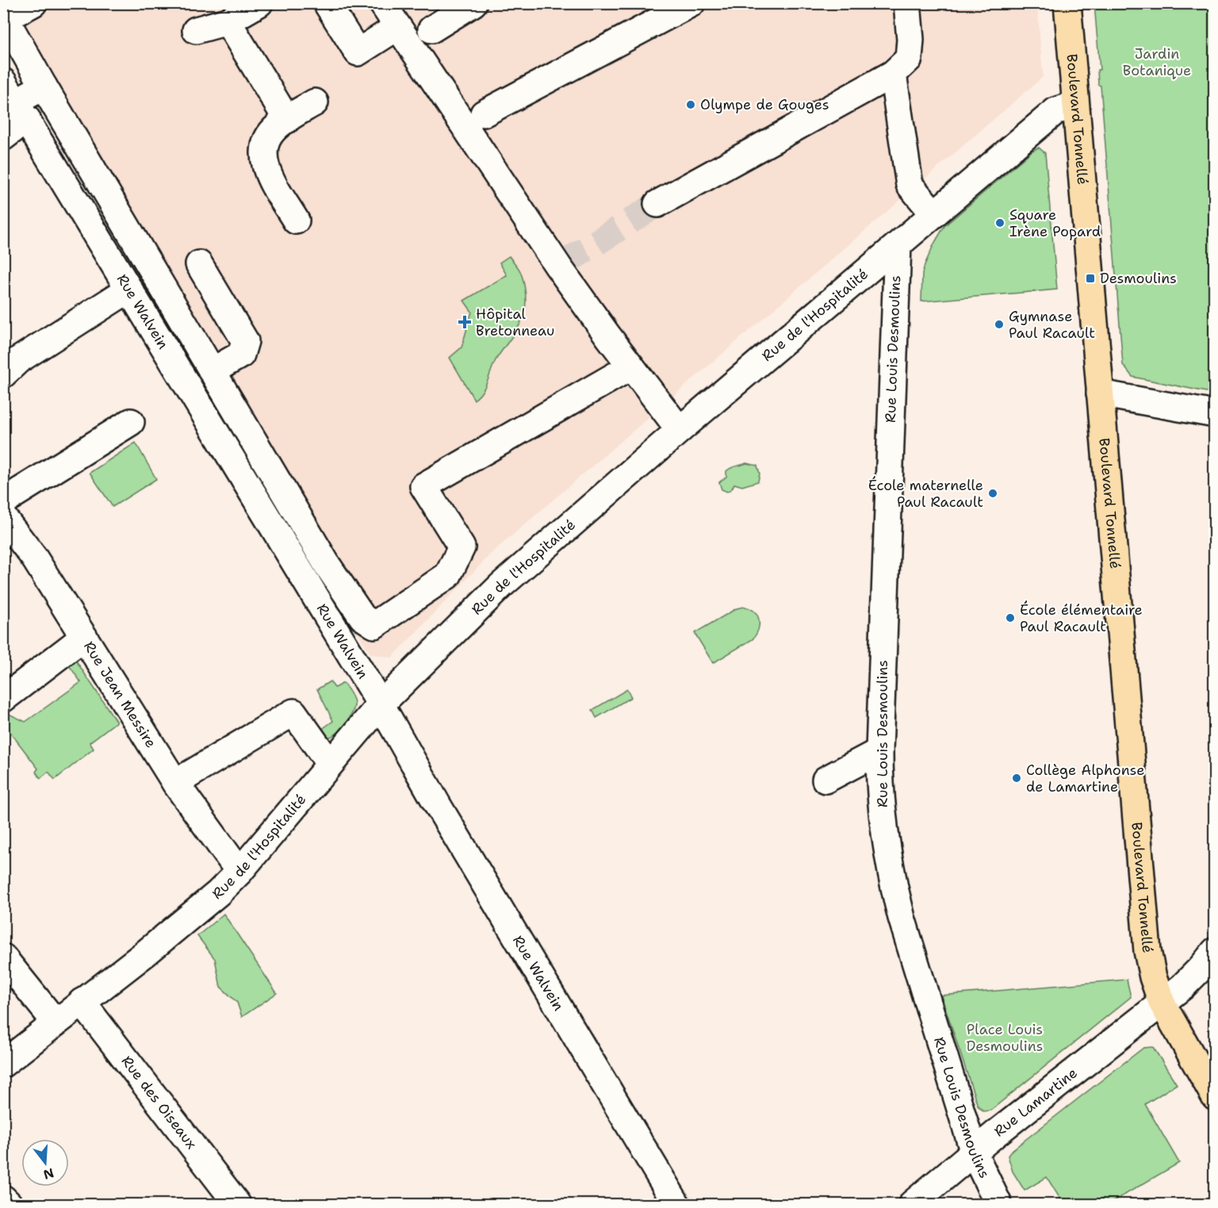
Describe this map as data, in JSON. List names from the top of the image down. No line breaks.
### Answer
{"streets":{"main road":["Boulevard Tonnellé"],"street":["Rue Walvein","Rue de l'Hospitalité","Rue Louis Desmoulins","Rue Jean Messire","Rue Lamartine","Rue des Oiseaux"]},"crossings":[["Boulevard Tonnellé","Rue de l'Hospitalité"],["Boulevard Tonnellé","Rue Lamartine"],["Rue Walvein","Rue de l'Hospitalité"],["Rue de l'Hospitalité","Rue Louis Desmoulins"],["Rue de l'Hospitalité","Rue Jean Messire"],["Rue de l'Hospitalité","Rue des Oiseaux"],["Rue Louis Desmoulins","Rue Lamartine"]],"parks":["Jardin Botanique","Place Louis Desmoulins"],"places":{"other":["Olympe de Gouges","Square Irène Popard","Gymnase Paul Racault","École maternelle Paul Racault","École élémentaire Paul Racault","Collège Alphonse de Lamartine"],"transit":["Desmoulins"],"health":["Hôpital Bretonneau"]},"north":"bottom"}
